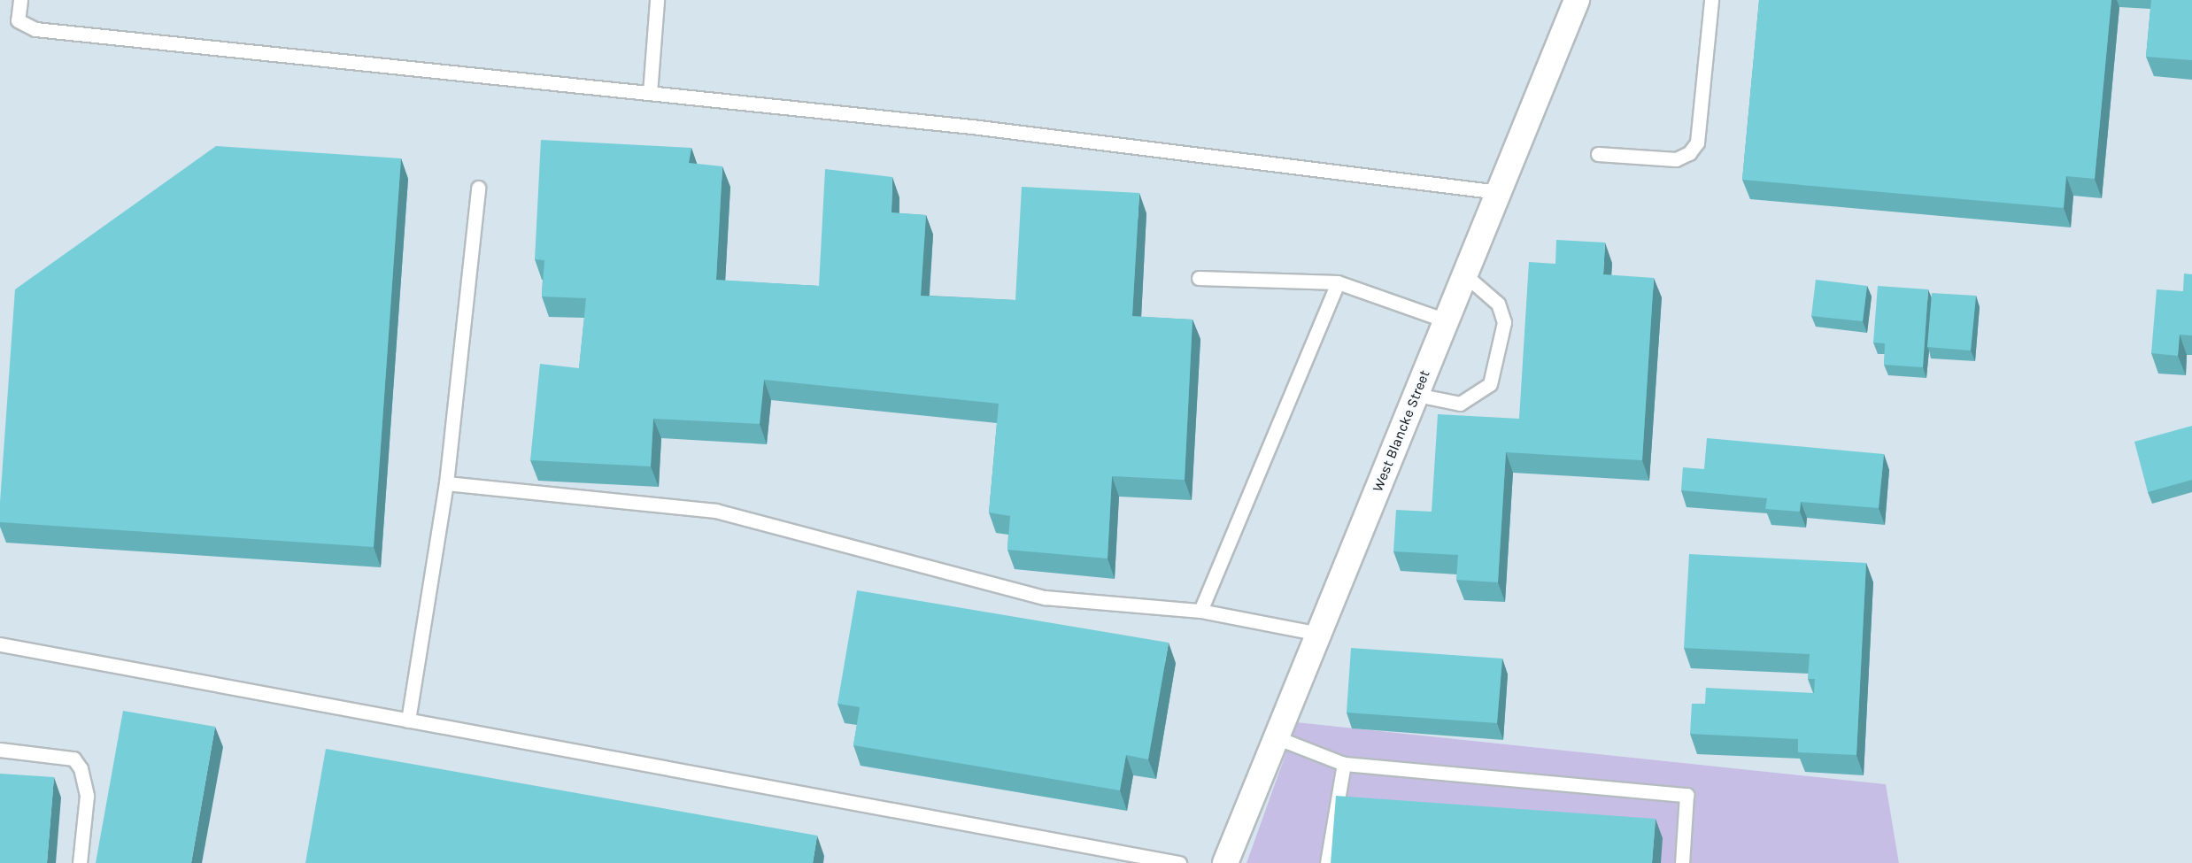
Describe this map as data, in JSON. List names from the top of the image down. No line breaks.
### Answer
{"streets":{"street":["West Blancke Street"]}}
